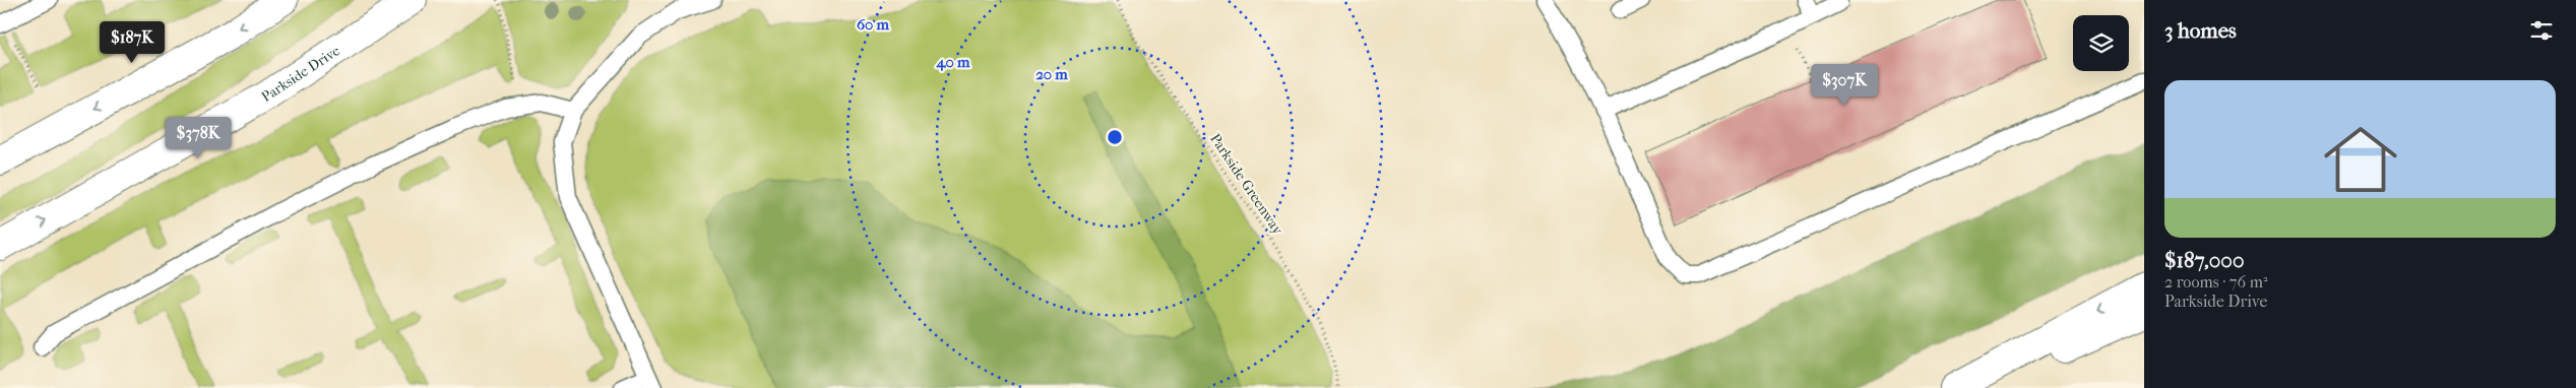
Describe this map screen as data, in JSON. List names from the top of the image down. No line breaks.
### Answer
{"streets":{"main road":["Parkside Drive"],"path":["Parkside Greenway"]},"page":{"heading":"3 homes","price":["$187K","$307K","$378K"],"list":[{"name":"$187,000","note":"2 rooms · 76 m² · Parkside Drive"}]},"rings":["60 m","40 m","20 m"]}
